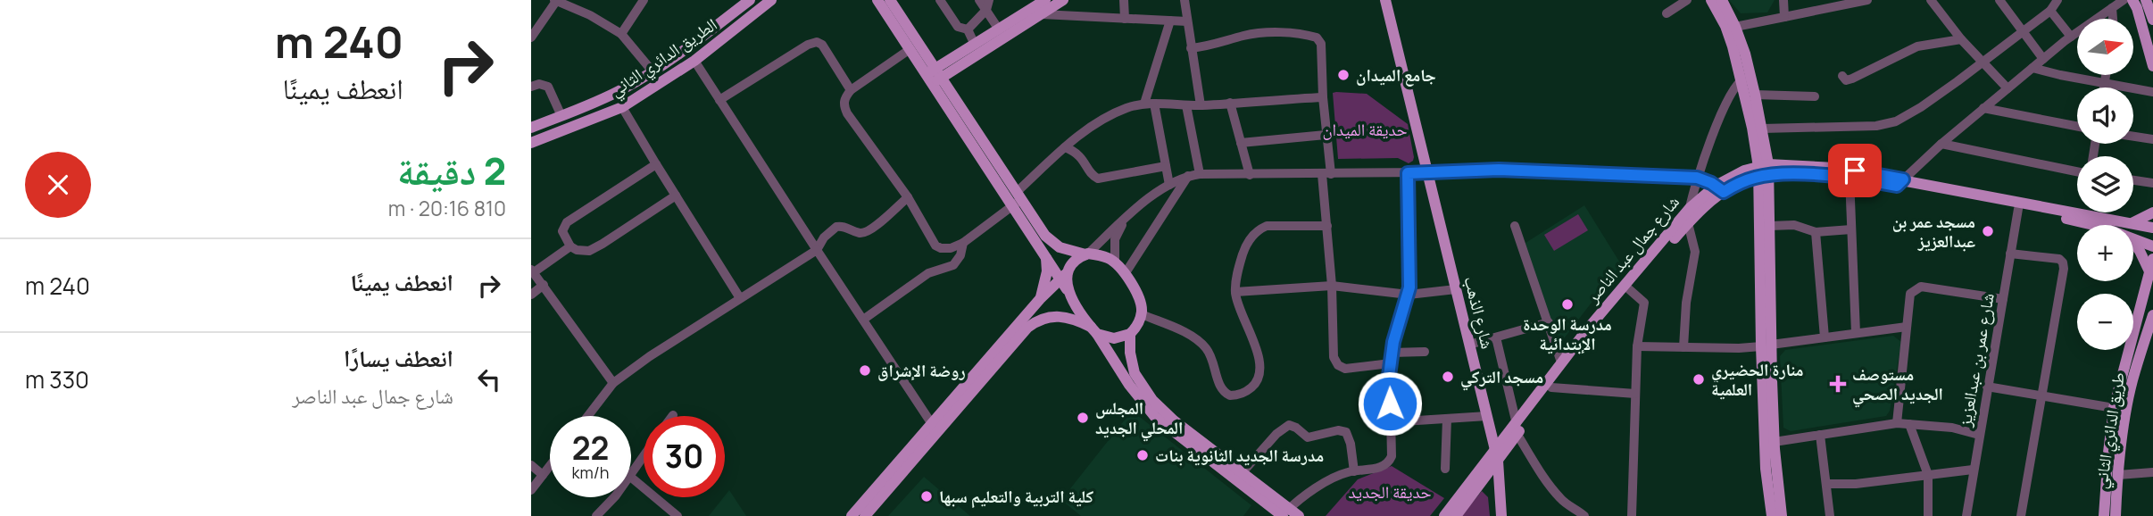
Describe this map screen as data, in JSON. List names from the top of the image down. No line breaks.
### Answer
{"streets":{"main road":["الطريق الدائري الثاني","شارع جمال عبد الناصر","شارع الذهب","طريق الدائري الثاني"],"street":["شارع عمر بن عبدالعزيز"]},"crossings":[["شارع جمال عبد الناصر","شارع الذهب"],["شارع جمال عبد الناصر","شارع عمر بن عبدالعزيز"]],"parks":["حديقة الميدان","حديقة الجديد"],"places":{"other":["جامع الميدان","مسجد عمر بن عبدالعزيز","مدرسة الوحدة الإبتدائية","روضة الإشراق","مسجد التركي","منارة الحضيري العلمية","المجلس المحلي الجديد","مدرسة الجديد الثانوية بنات","كلية التربية والتعليم سبها"],"health":["مستوصف الجديد الصحي"]},"north":"right","page":{"turn":["240 m","انعطف يمينًا"],"map_buttons":["+","−"],"heading":["2 دقيقة","810 m · 20:16"],"list":[{"name":"انعطف يمينًا","value":"240 m"},{"name":"انعطف يسارًا","note":"شارع جمال عبد الناصر","value":"330 m"}],"speed":"22 km/h","limit":"30"}}
